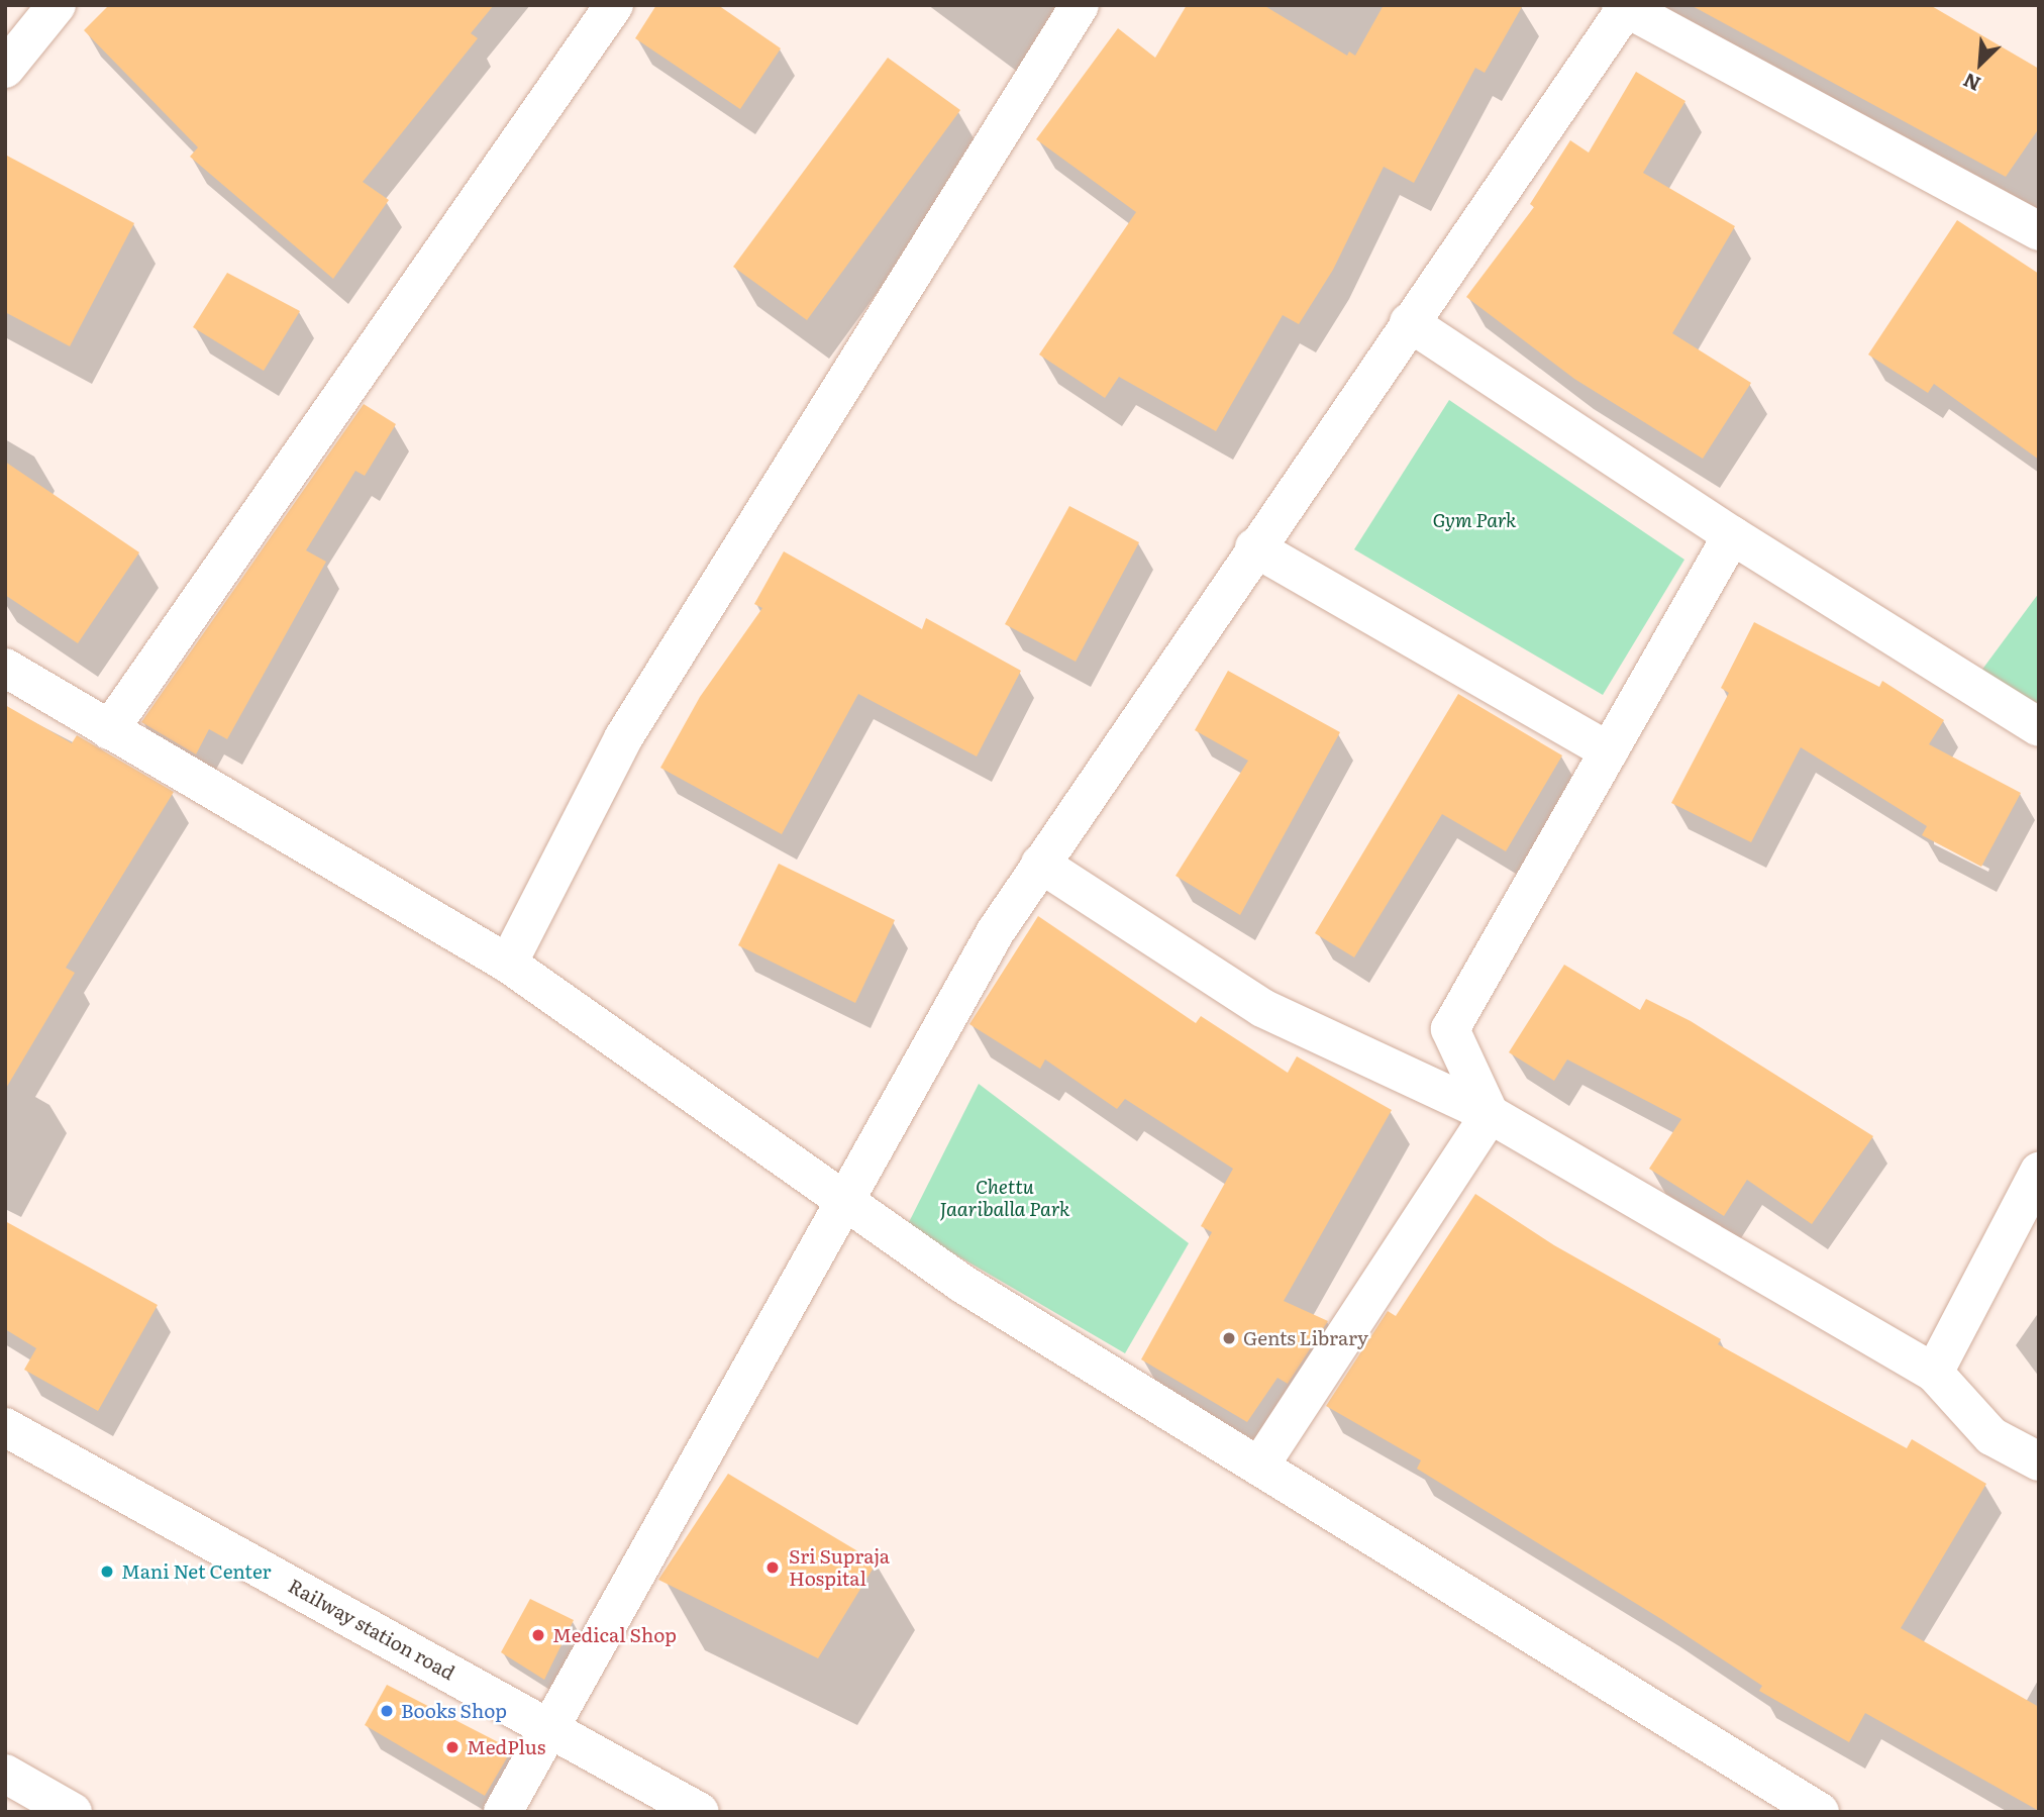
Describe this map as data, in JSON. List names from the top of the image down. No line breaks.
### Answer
{"streets":{"street":["Railway station road"]},"parks":["Gym Park","Chettu Jaariballa Park"],"places":["Gents Library","Sri Supraja Hospital","Mani Net Center","Medical Shop","Books Shop","MedPlus"],"north":"bottom left"}
